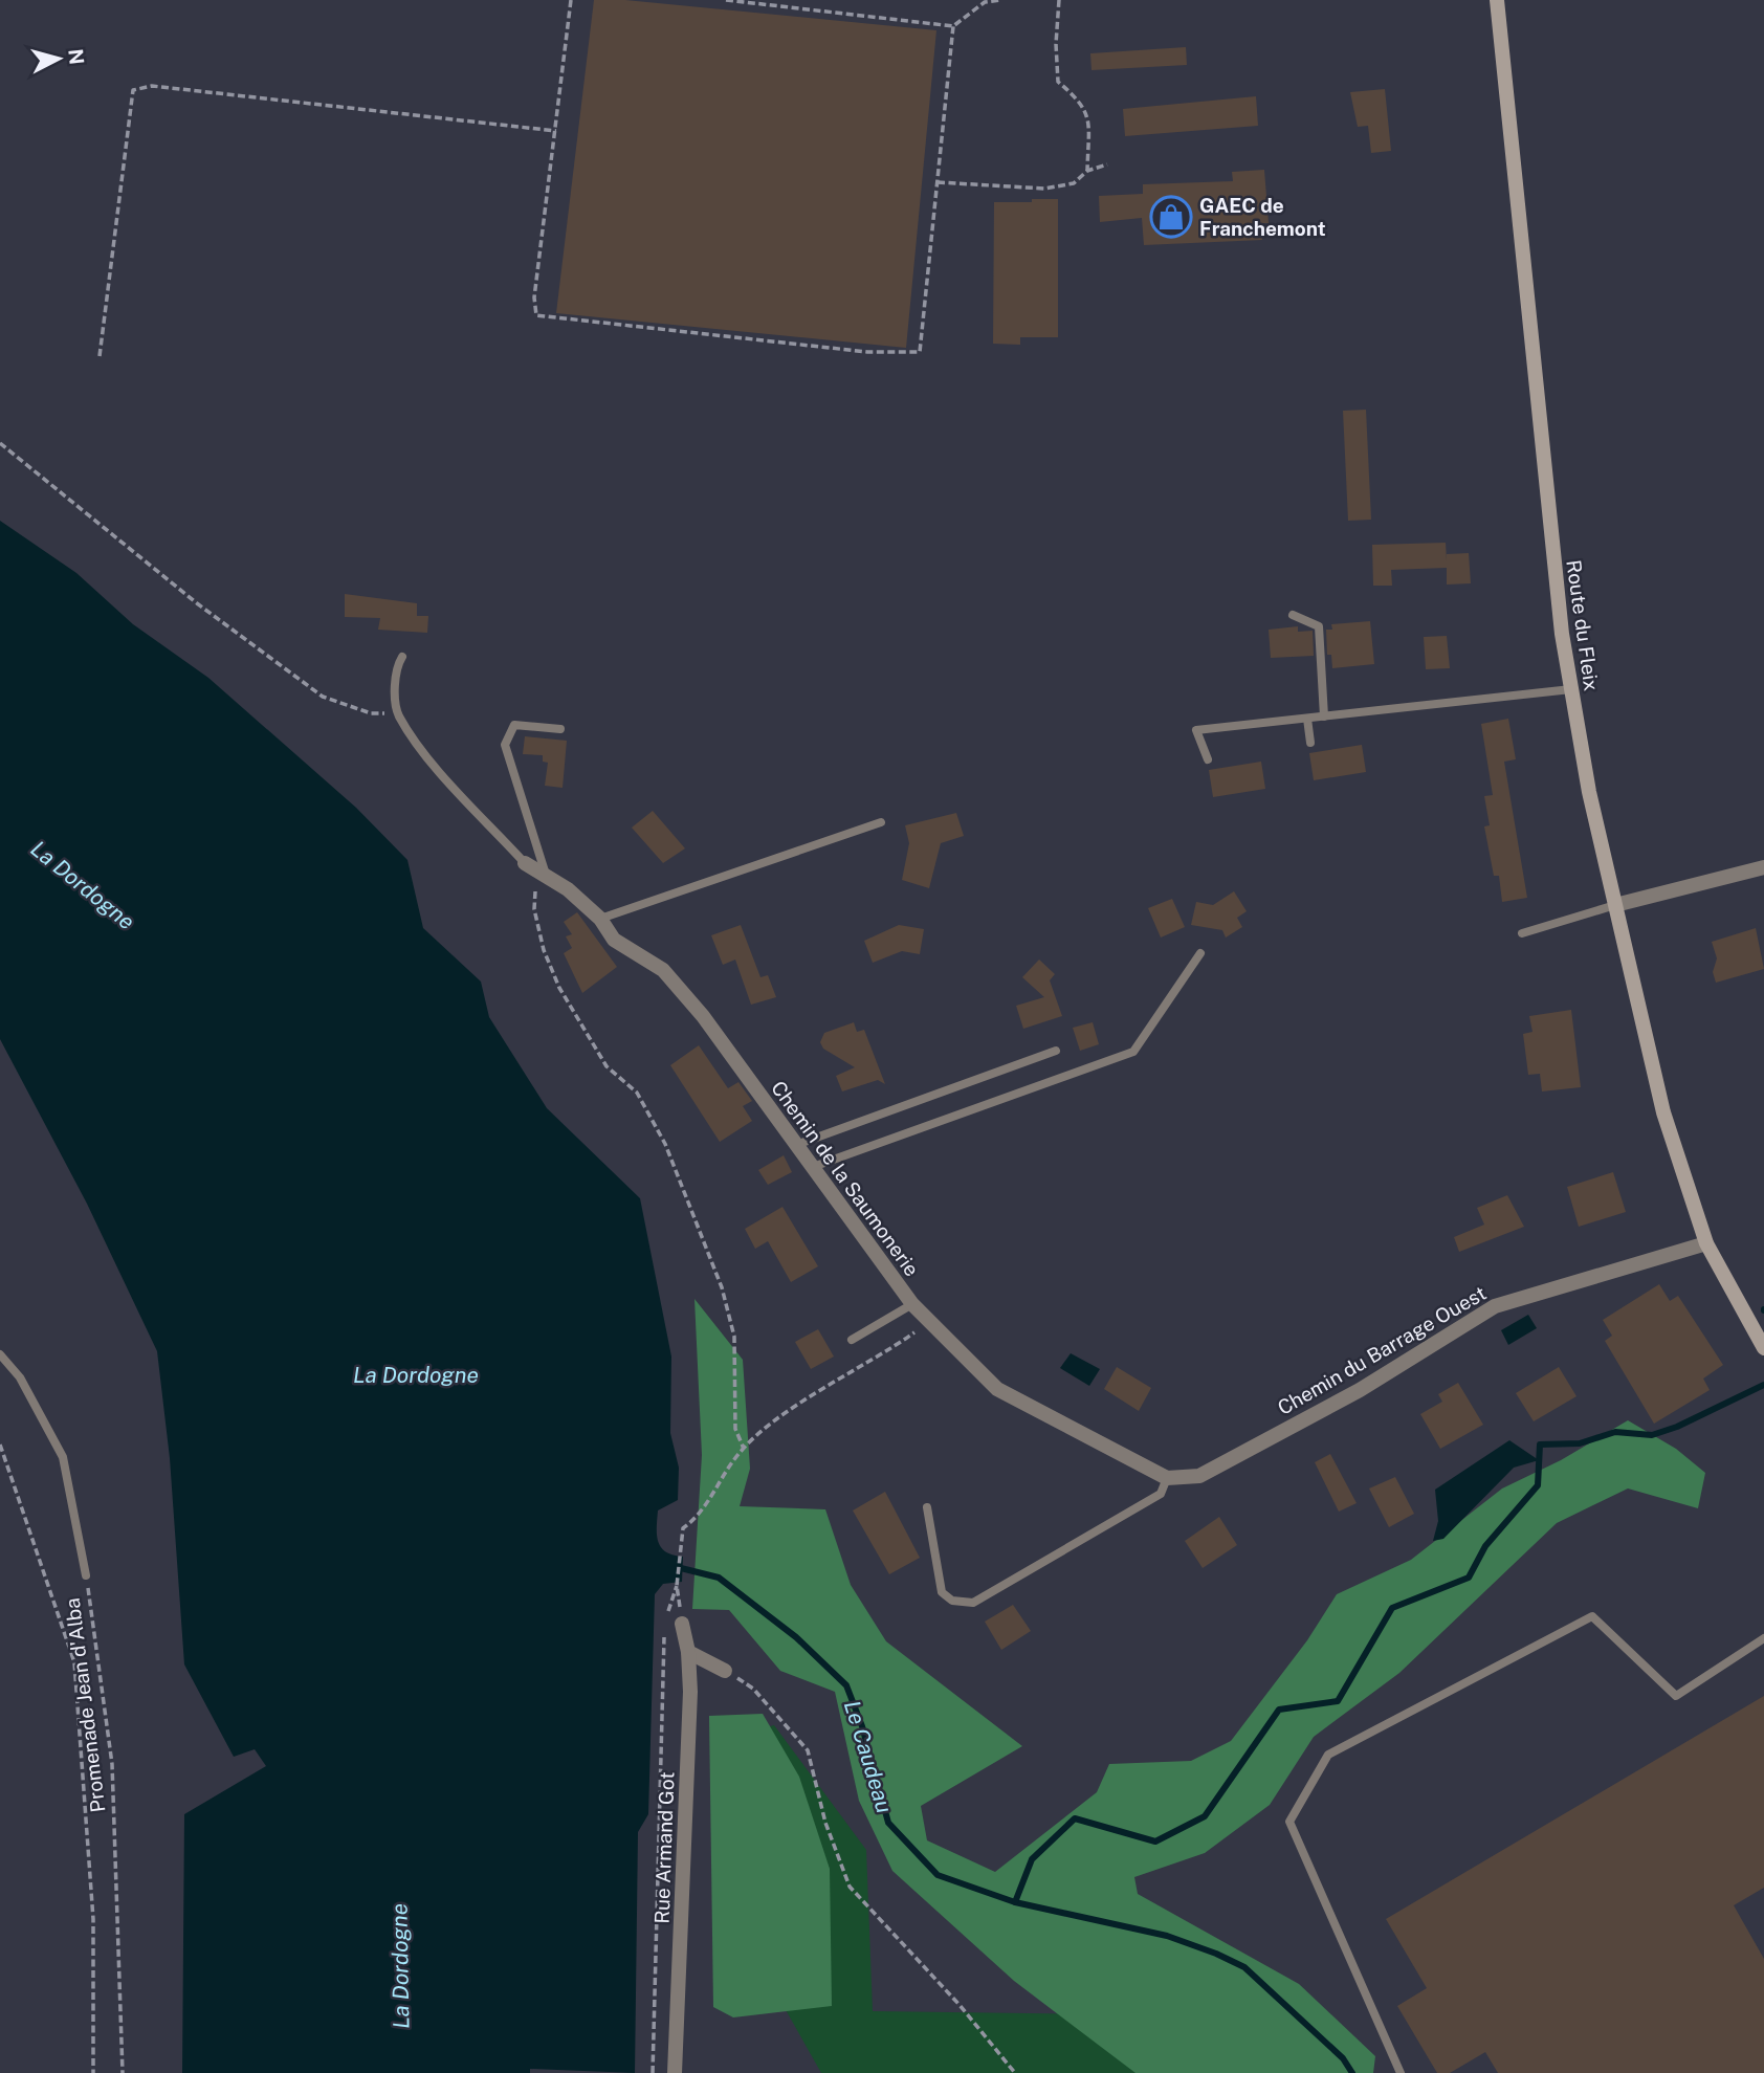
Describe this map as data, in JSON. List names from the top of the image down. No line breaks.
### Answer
{"streets":{"main road":["Route du Fleix"],"street":["Chemin de la Saumonerie","Chemin du Barrage Ouest","Rue Armand Got"],"lane":["Promenade Jean d'Alba"]},"crossings":[["Route du Fleix","Chemin du Barrage Ouest"],["Chemin de la Saumonerie","Chemin du Barrage Ouest"]],"water":["La Dordogne","Le Caudeau"],"places":{"shop":["GAEC de Franchemont"]},"north":"right"}
